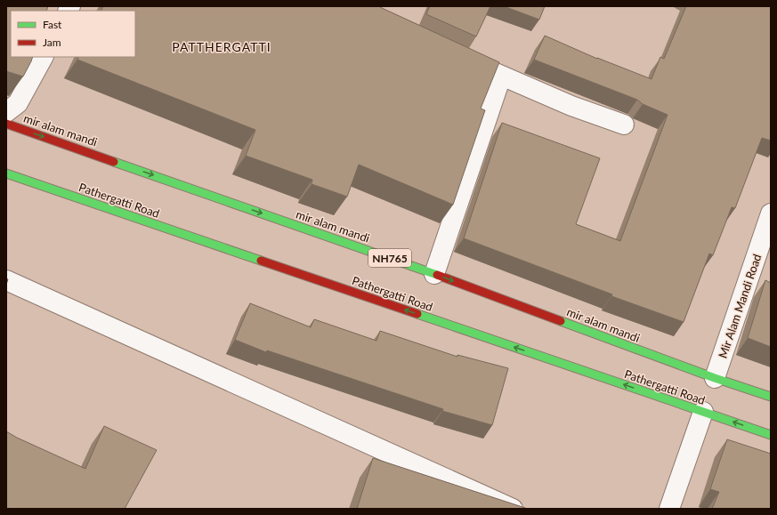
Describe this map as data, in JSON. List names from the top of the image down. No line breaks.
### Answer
{"streets":{"highway":["mir alam mandi","Pathergatti Road","NH765"],"street":["Mir Alam Mandi Road"]},"crossings":[["mir alam mandi","Mir Alam Mandi Road"]],"one_way":["mir alam mandi","Pathergatti Road"],"districts":["PATTHERGATTI"],"legend":["Fast","Jam"]}
